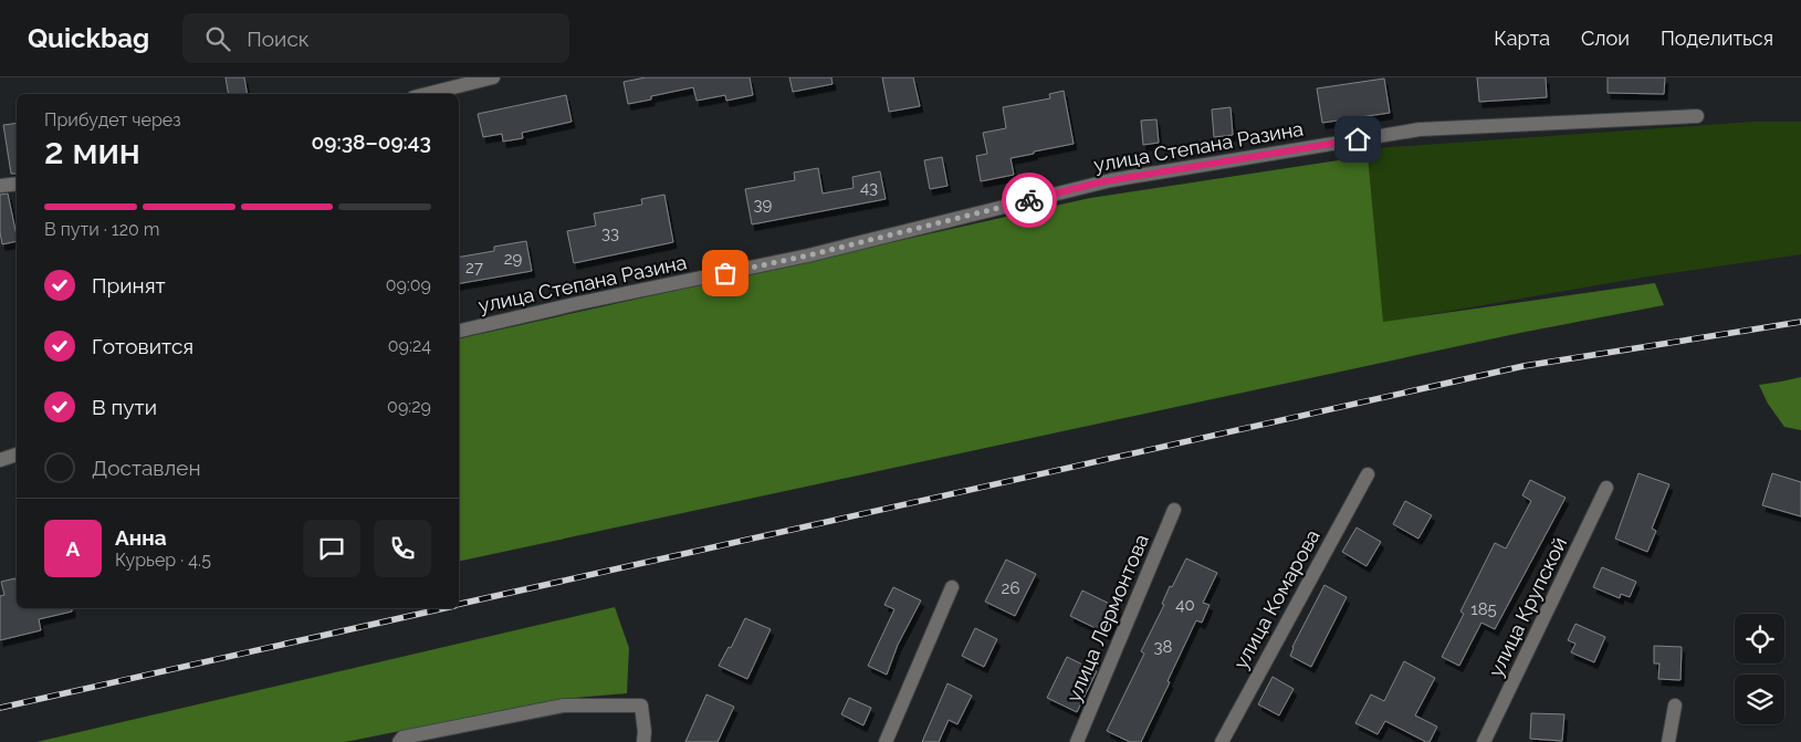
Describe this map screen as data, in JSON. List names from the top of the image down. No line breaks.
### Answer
{"streets":{"street":["улица Степана Разина","улица Комарова","улица Крупской","улица Лермонтова"]},"house_numbers":["43","39","33","29","27","26","40","185","38"],"page":{"header":"Quickbag","search":"Поиск","nav":["Карта","Слои","Поделиться"],"heading":["2 мин","Прибудет через","09:38–09:43"],"panel":["Анна","Курьер · 4.5"],"bar":"В пути · 120 m","list":[["Принят","09:09"],["Готовится","09:24"],["В пути","09:29"],"Доставлен"],"round":"А"}}
